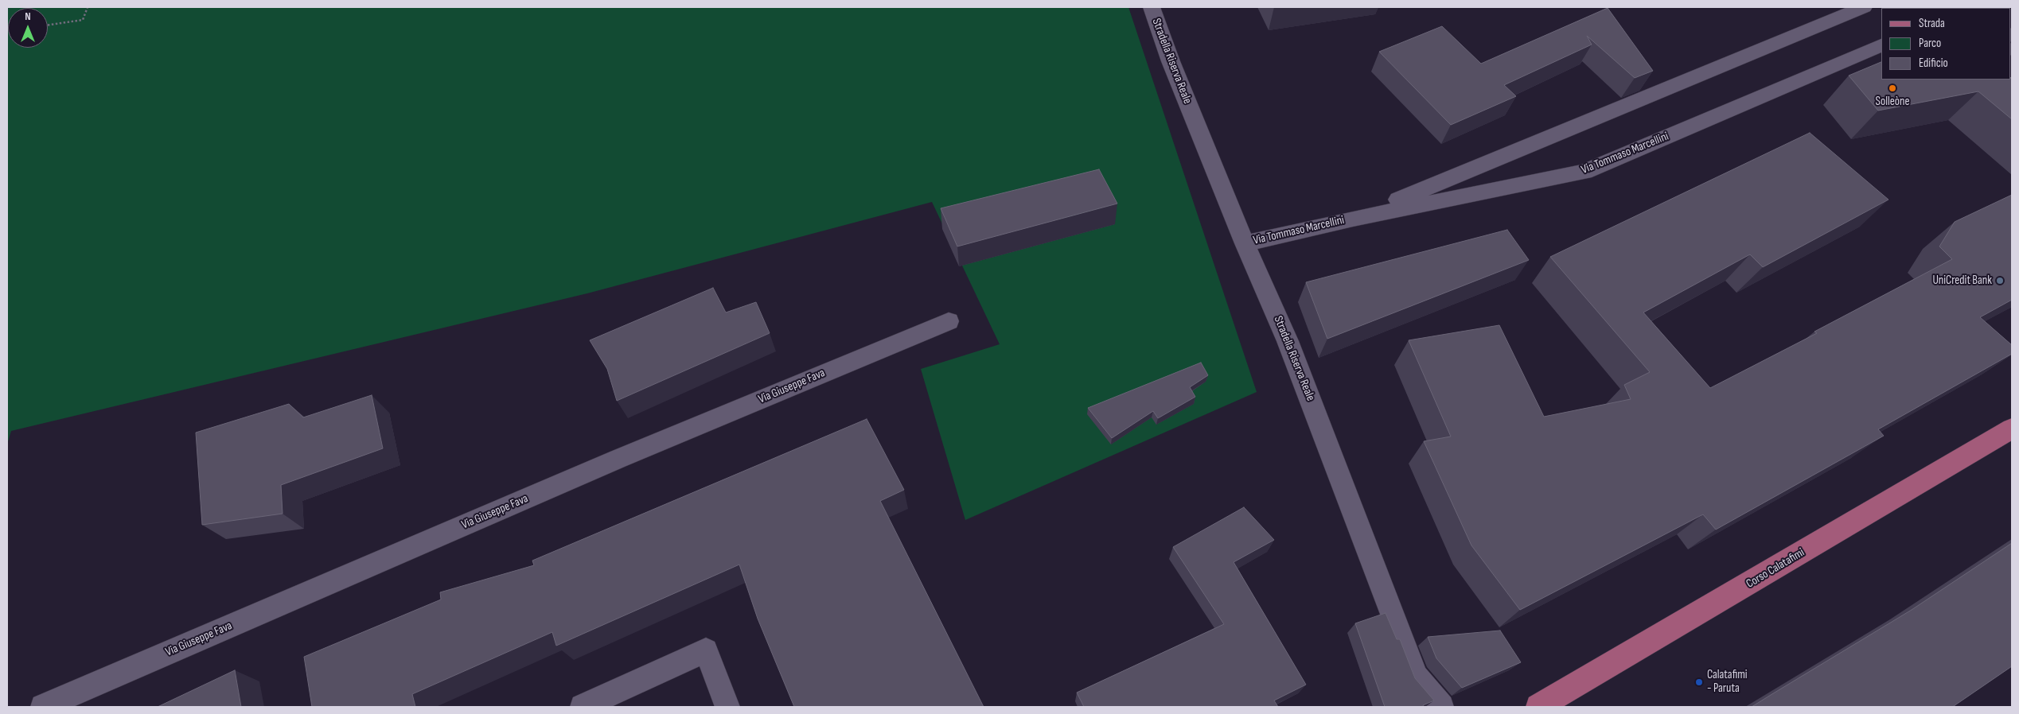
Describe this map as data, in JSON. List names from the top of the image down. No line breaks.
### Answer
{"streets":{"main road":["Corso Calatafimi"],"street":["Stradella Riserva Reale","Via Tommaso Marcellini","Via Giuseppe Fava"]},"crossings":[["Stradella Riserva Reale","Via Tommaso Marcellini"]],"places":["Solleòne","UniCredit Bank","Calatafimi - Paruta"],"legend":["Strada","Parco","Edificio"],"north":"top"}
